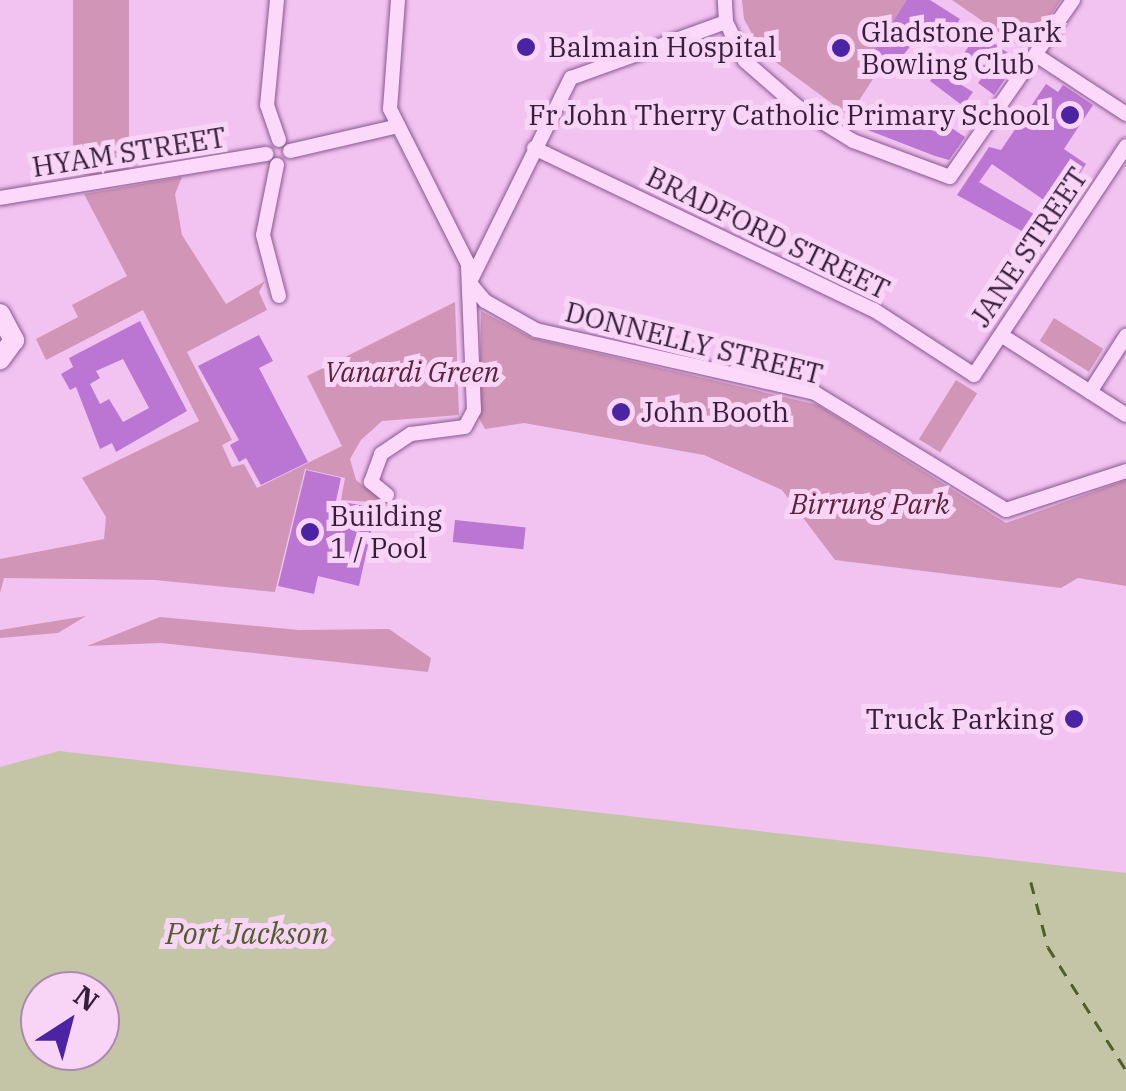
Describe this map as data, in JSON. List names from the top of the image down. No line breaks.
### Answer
{"streets":{"street":["HYAM STREET","BRADFORD STREET","JANE STREET","DONNELLY STREET"]},"crossings":[["BRADFORD STREET","JANE STREET"]],"water":["Port Jackson"],"parks":["Vanardi Green","Birrung Park"],"places":["Balmain Hospital","Gladstone Park Bowling Club","Fr John Therry Catholic Primary School","John Booth","Building 1 / Pool","Truck Parking"],"north":"top right"}
